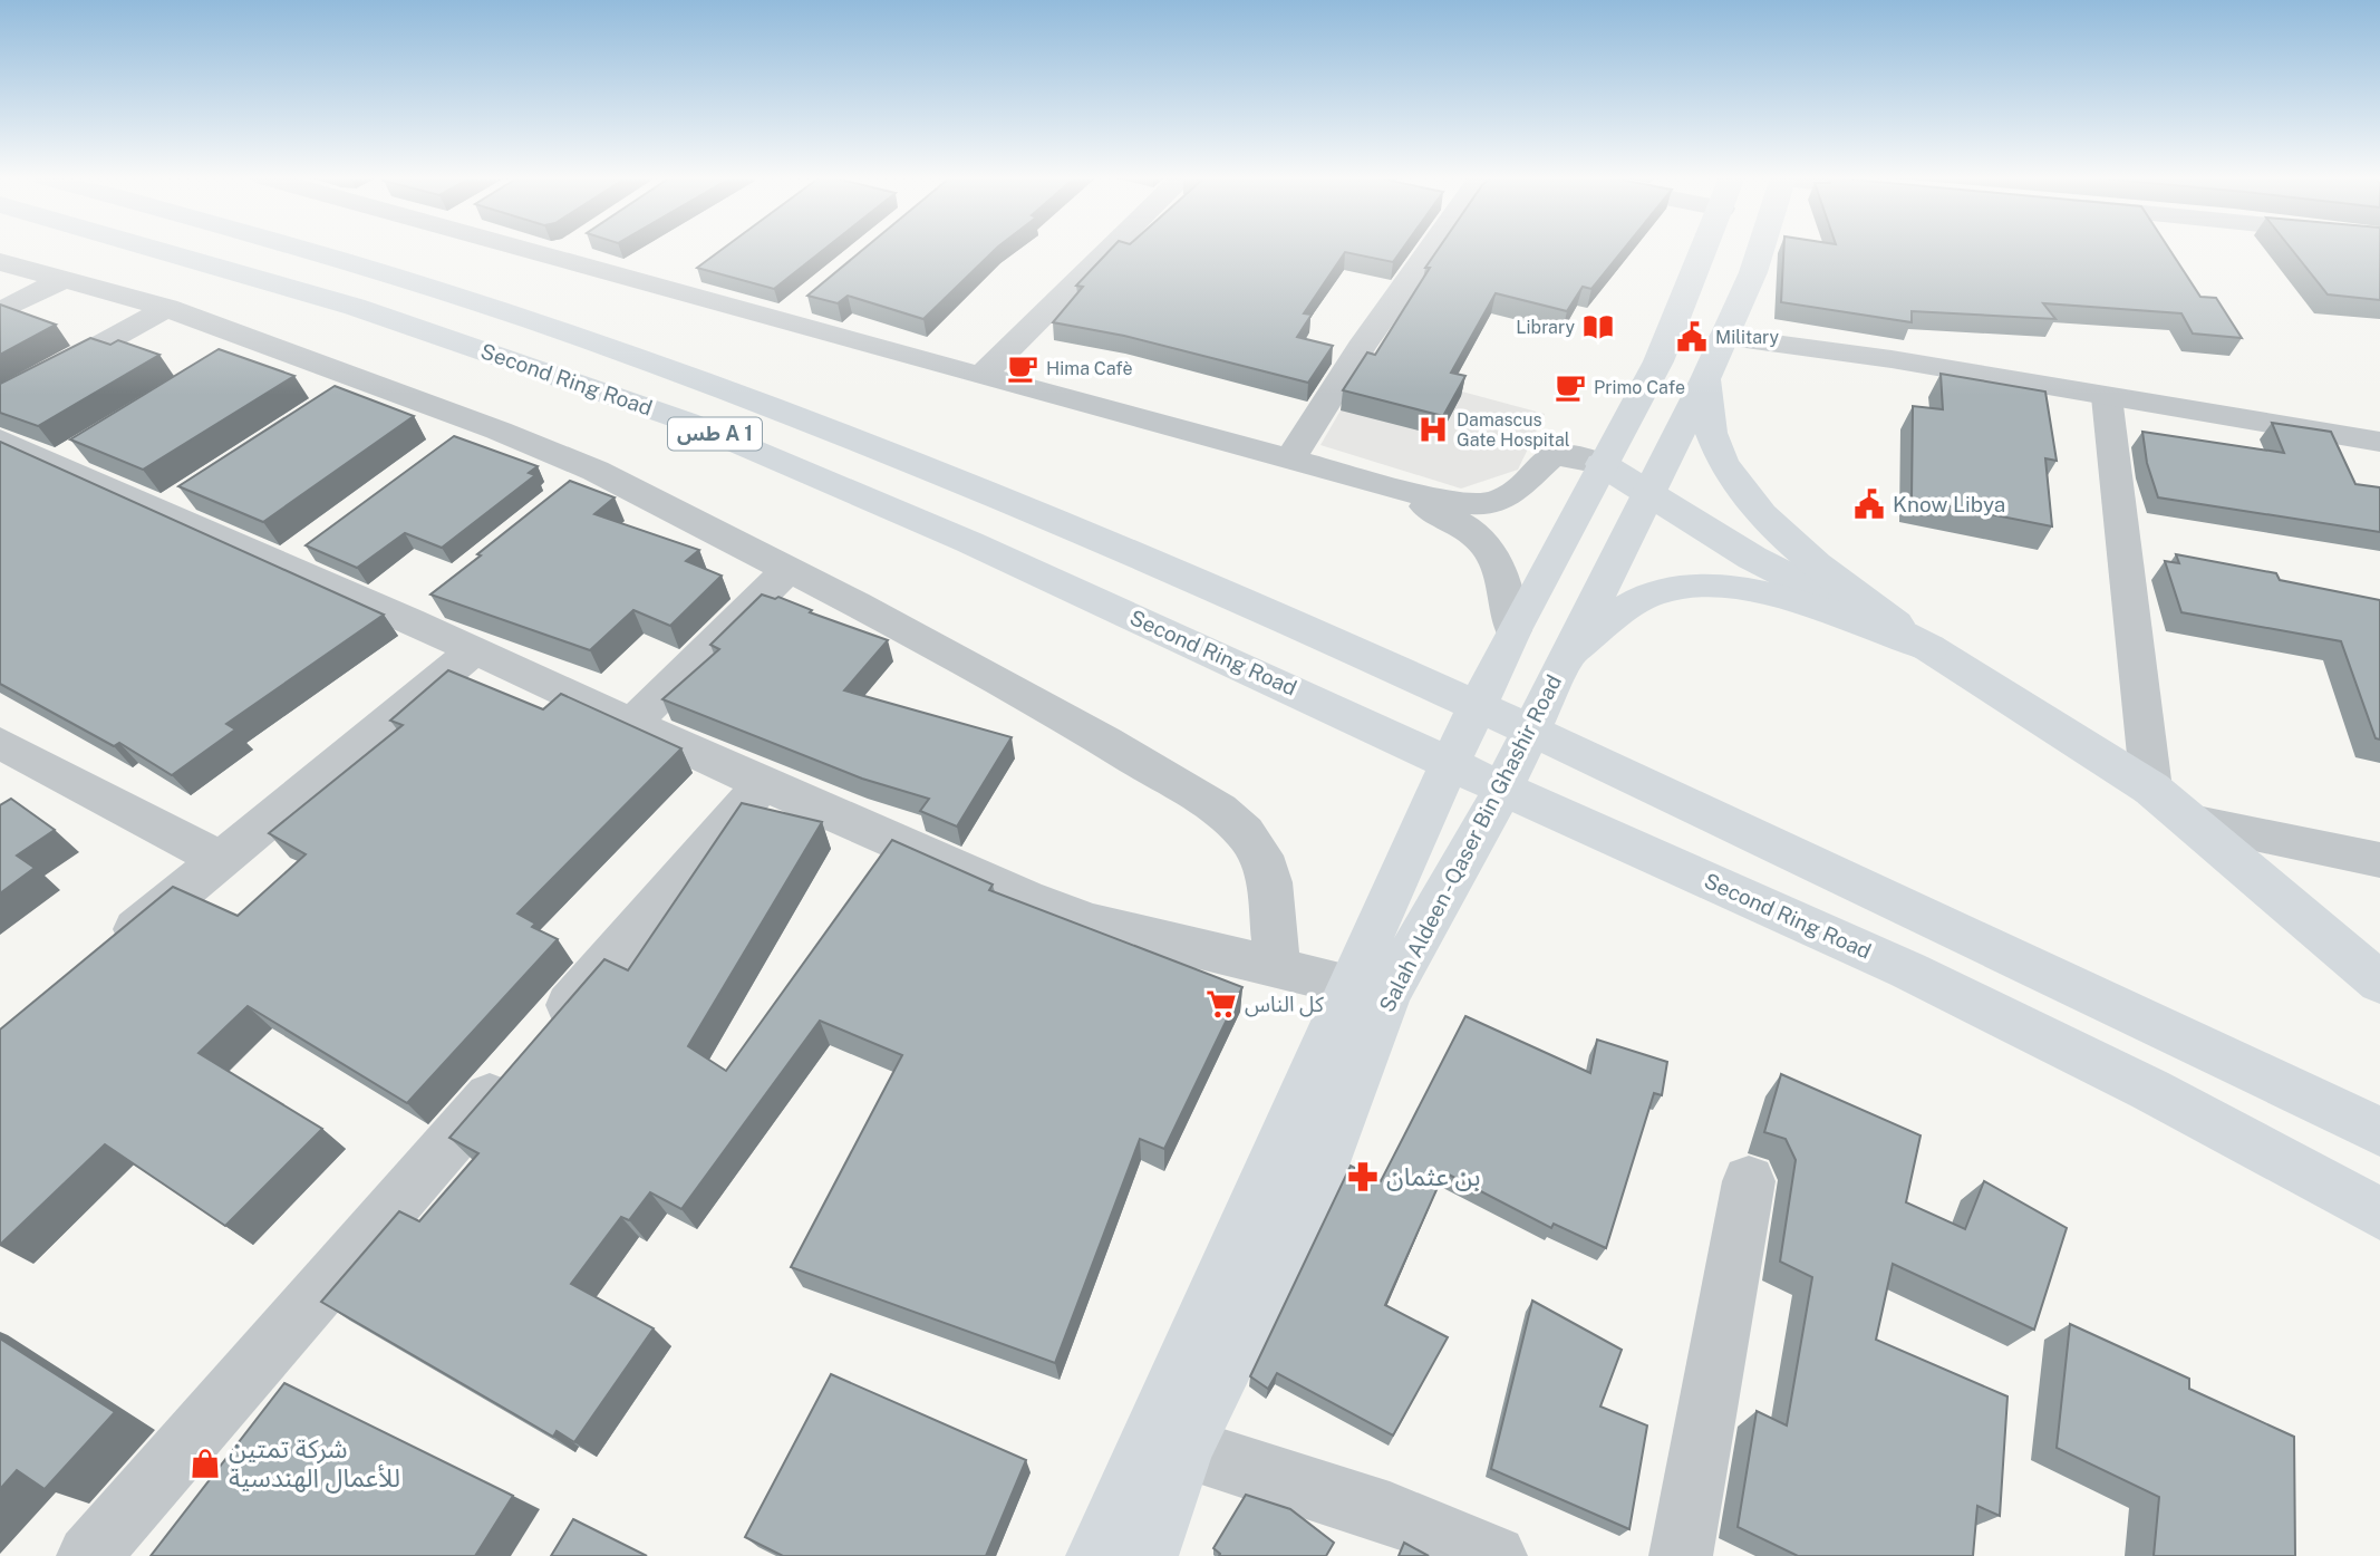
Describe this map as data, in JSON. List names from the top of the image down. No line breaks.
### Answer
{"streets":{"main road":["Second Ring Road","طس A 1","Salah Aldeen - Qaser Bin Ghashir Road"]},"places":{"library":["Library"],"public building":["Military","Know Libya"],"cafe":["Hima Cafè","Primo Cafe"],"hospital":["Damascus Gate Hospital"],"supermarket":["كل الناس"],"pharmacy":["بن عثمان"],"shop":["شركة تمتين للأعمال الهندسية"]}}
